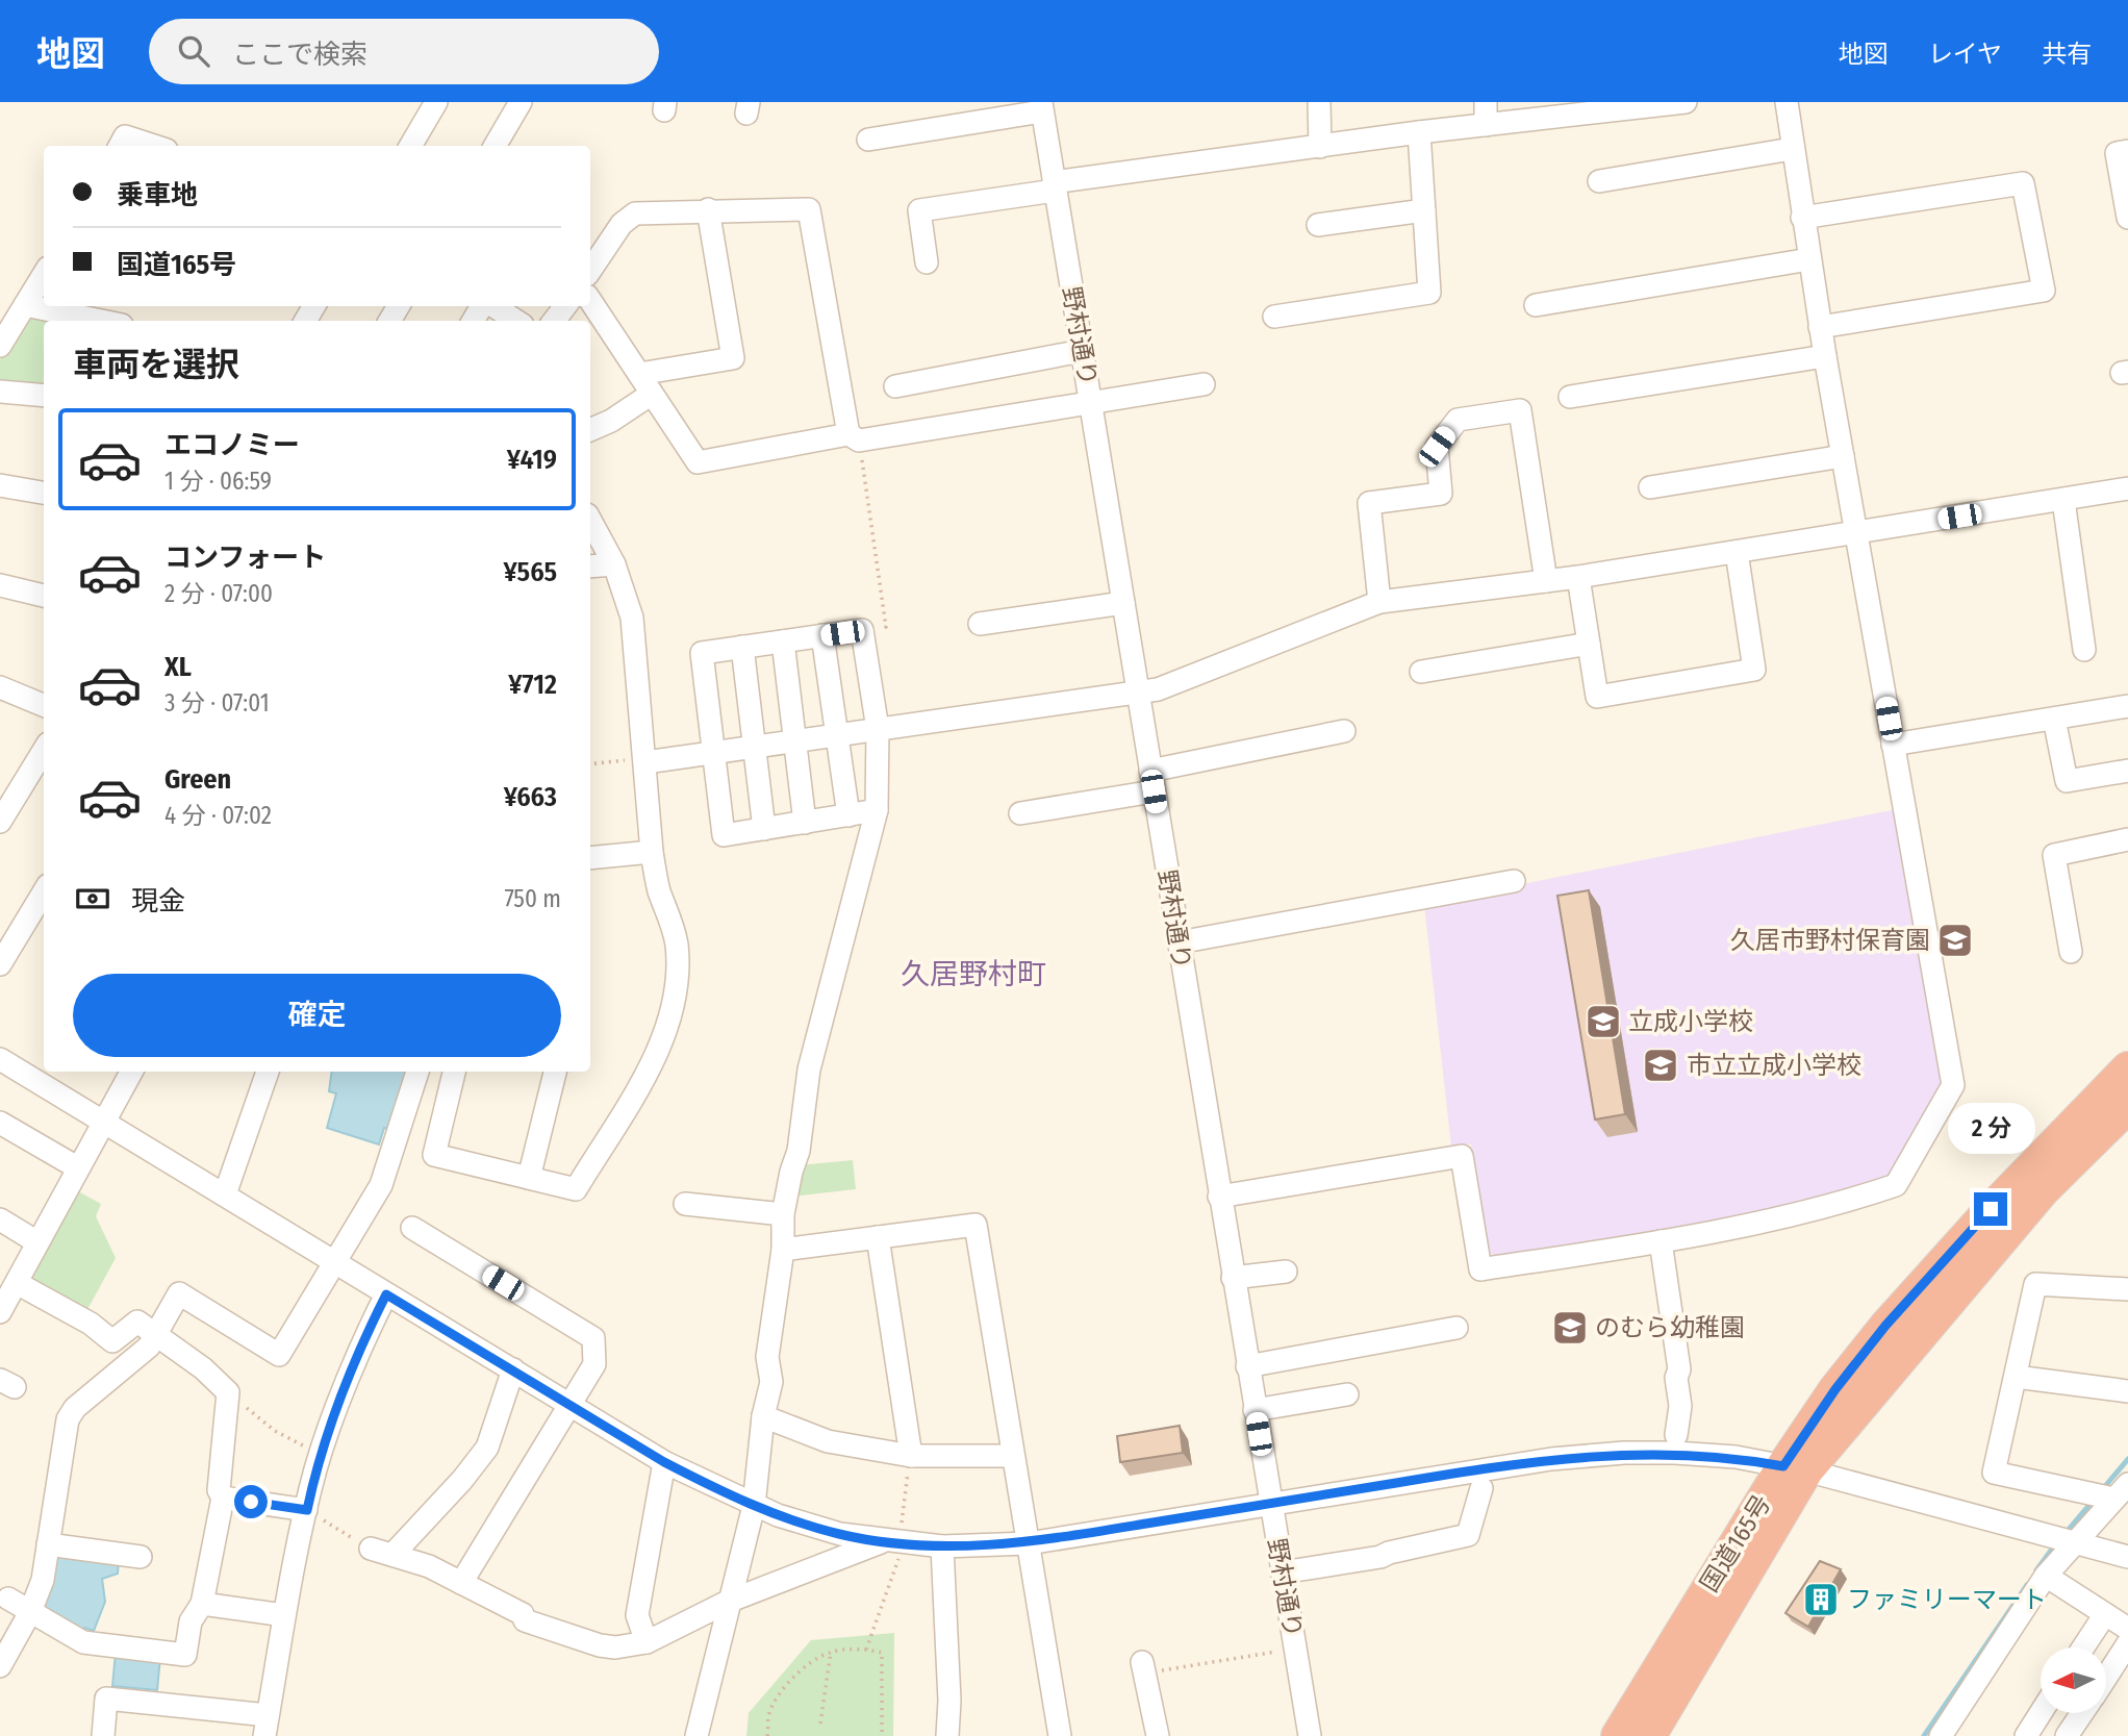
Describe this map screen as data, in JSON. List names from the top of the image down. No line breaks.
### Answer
{"streets":{"highway":["国道165号"],"street":["野村通り"]},"districts":["久居野村町"],"places":{"school or university":["久居市野村保育園","立成小学校","市立立成小学校","のむら幼稚園"],"building":["ファミリーマート"]},"north":"left","page":{"header":"地図","search":"ここで検索","nav":["地図","レイヤ","共有"],"banner":["乗車地","国道165号"],"heading":"車両を選択","list":[{"name":"エコノミー","note":"1 分 · 06:59","value":"¥419"},{"name":"コンフォート","note":"2 分 · 07:00","value":"¥565"},{"name":"XL","note":"3 分 · 07:01","value":"¥712"},{"name":"Green","note":"4 分 · 07:02","value":"¥663"}],"pay":["現金","750 m"],"buttons":"確定","bubble":"2 分"}}
